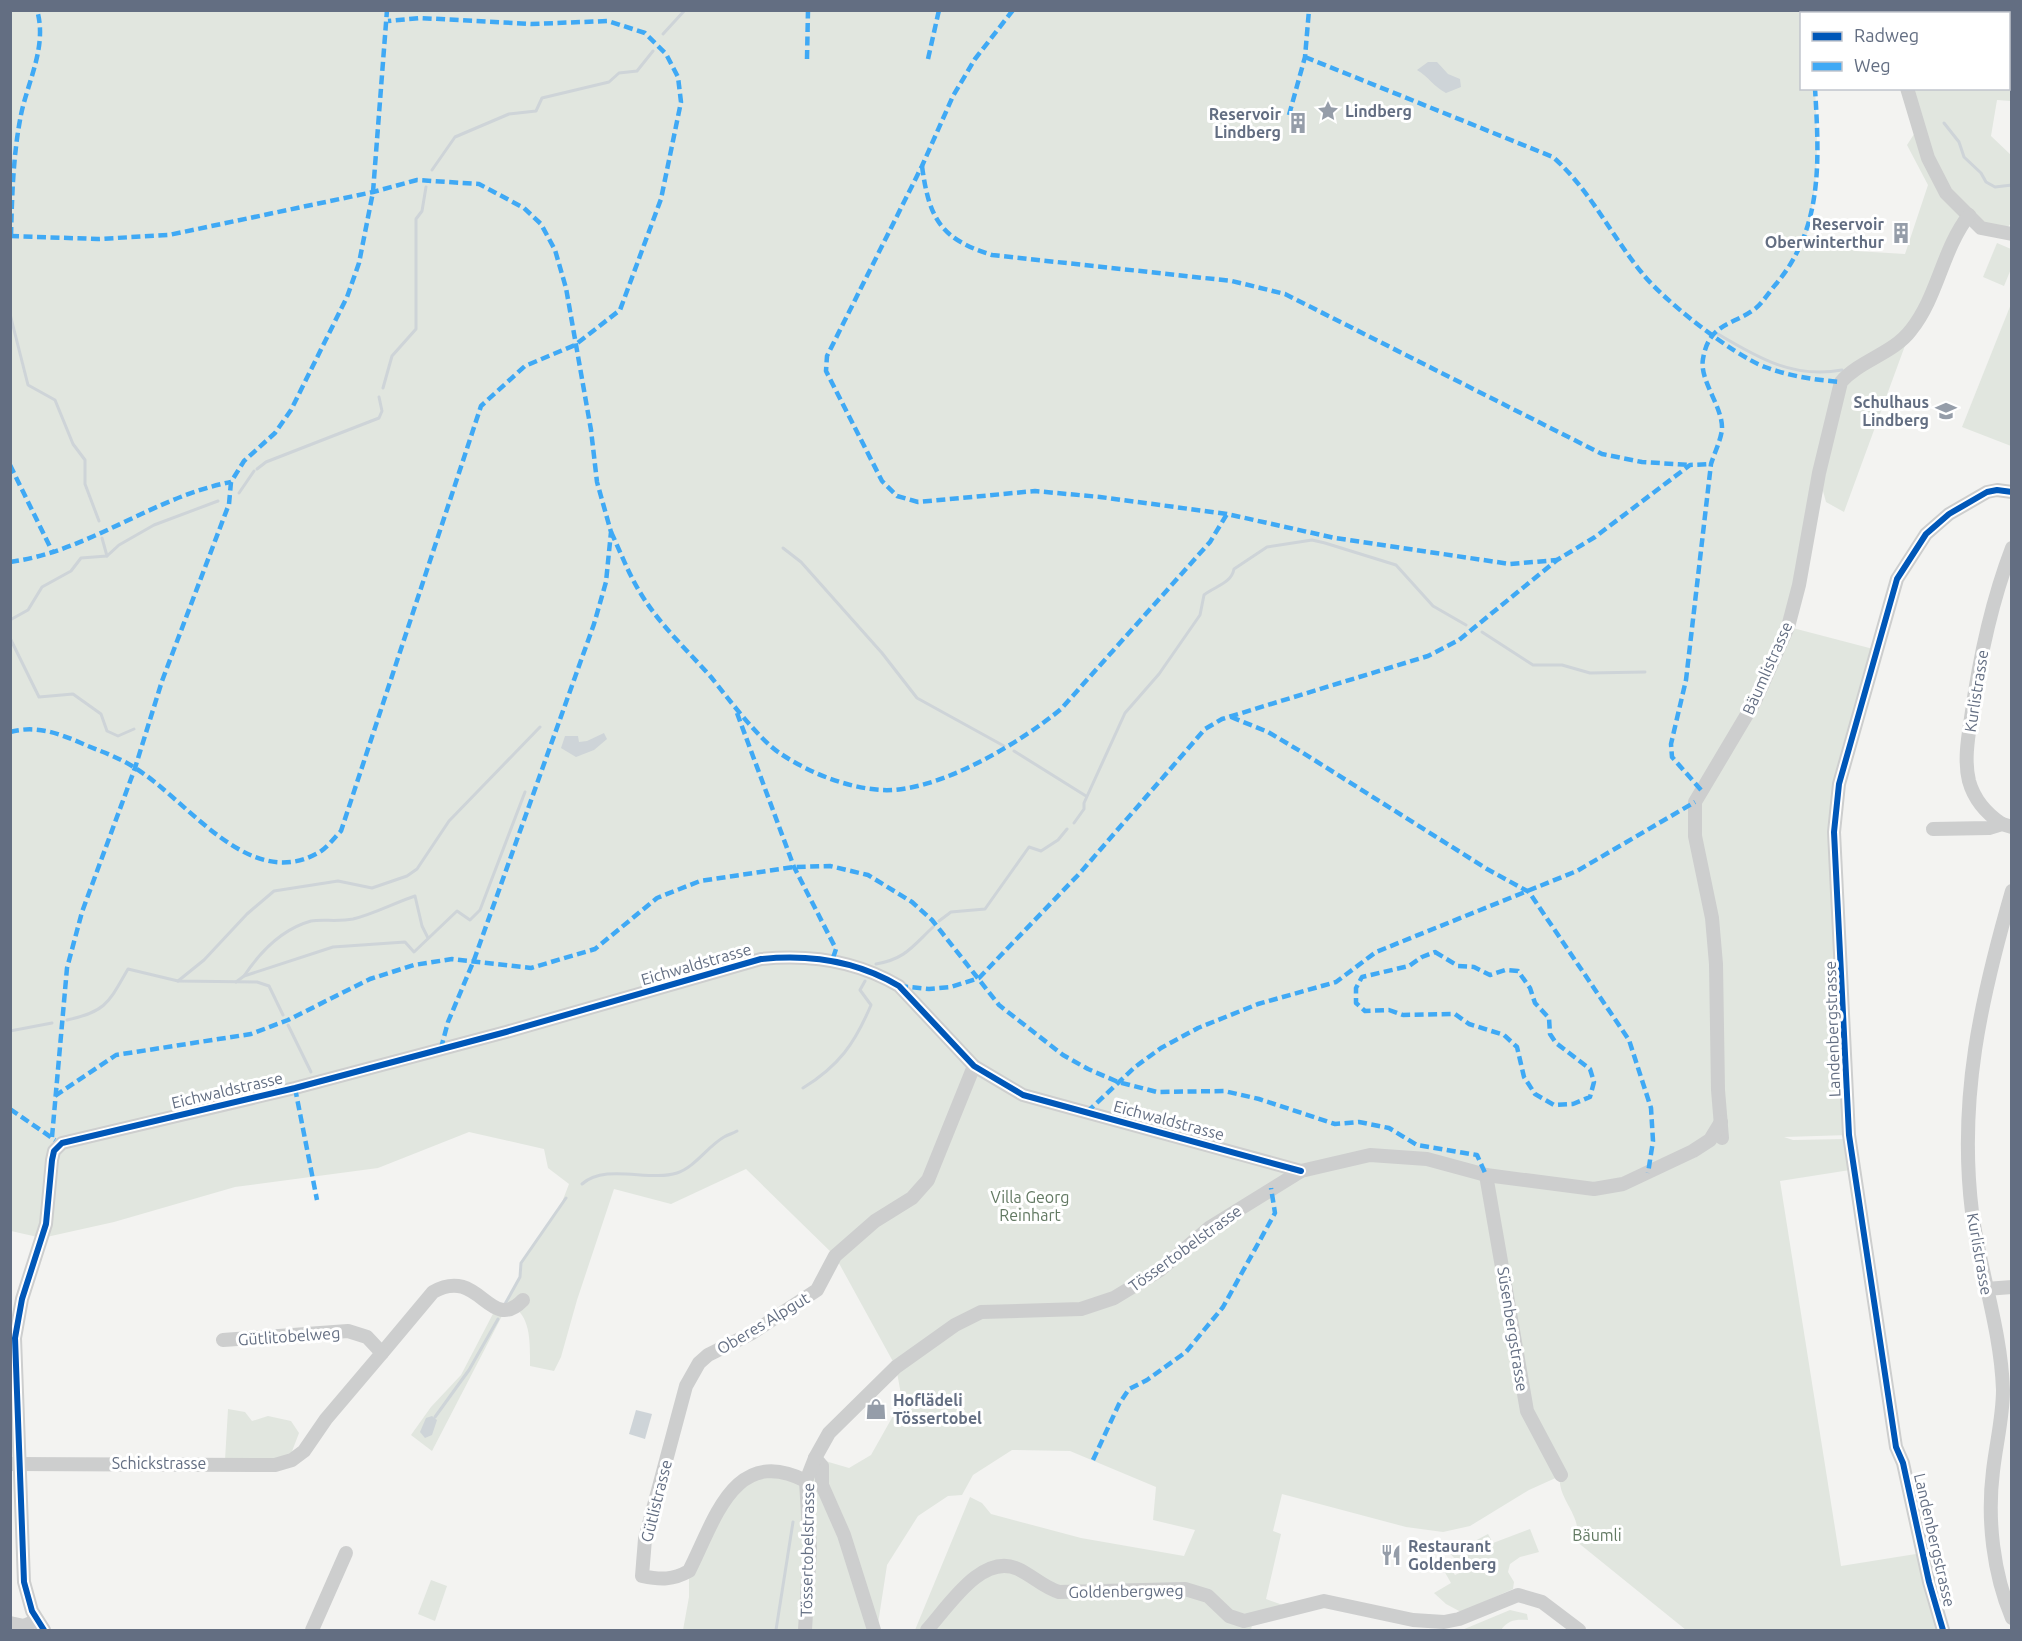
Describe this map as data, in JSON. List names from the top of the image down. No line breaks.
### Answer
{"streets":{"street":["Bäumlistrasse","Kurlistrasse","Eichwaldstrasse","Landenbergstrasse","Tössertobelstrasse","Oberes Alpgut","Süsenbergstrasse","Gütlitobelweg","Schickstrasse","Gütlistrasse","Goldenbergweg"]},"crossings":[["Bäumlistrasse","Tössertobelstrasse"],["Eichwaldstrasse","Tössertobelstrasse"],["Eichwaldstrasse","Oberes Alpgut"],["Eichwaldstrasse","Schickstrasse"],["Tössertobelstrasse","Süsenbergstrasse"],["Tössertobelstrasse","Gütlistrasse"],["Oberes Alpgut","Gütlistrasse"],["Gütlitobelweg","Schickstrasse"]],"parks":["Villa Georg Reinhart","Bäumli"],"places":{"place":["Lindberg"],"building":["Reservoir Lindberg","Reservoir Oberwinterthur"],"school or university":["Schulhaus Lindberg"],"shop":["Hoflädeli Tössertobel"],"restaurant":["Restaurant Goldenberg"]},"legend":["Radweg","Weg"]}
